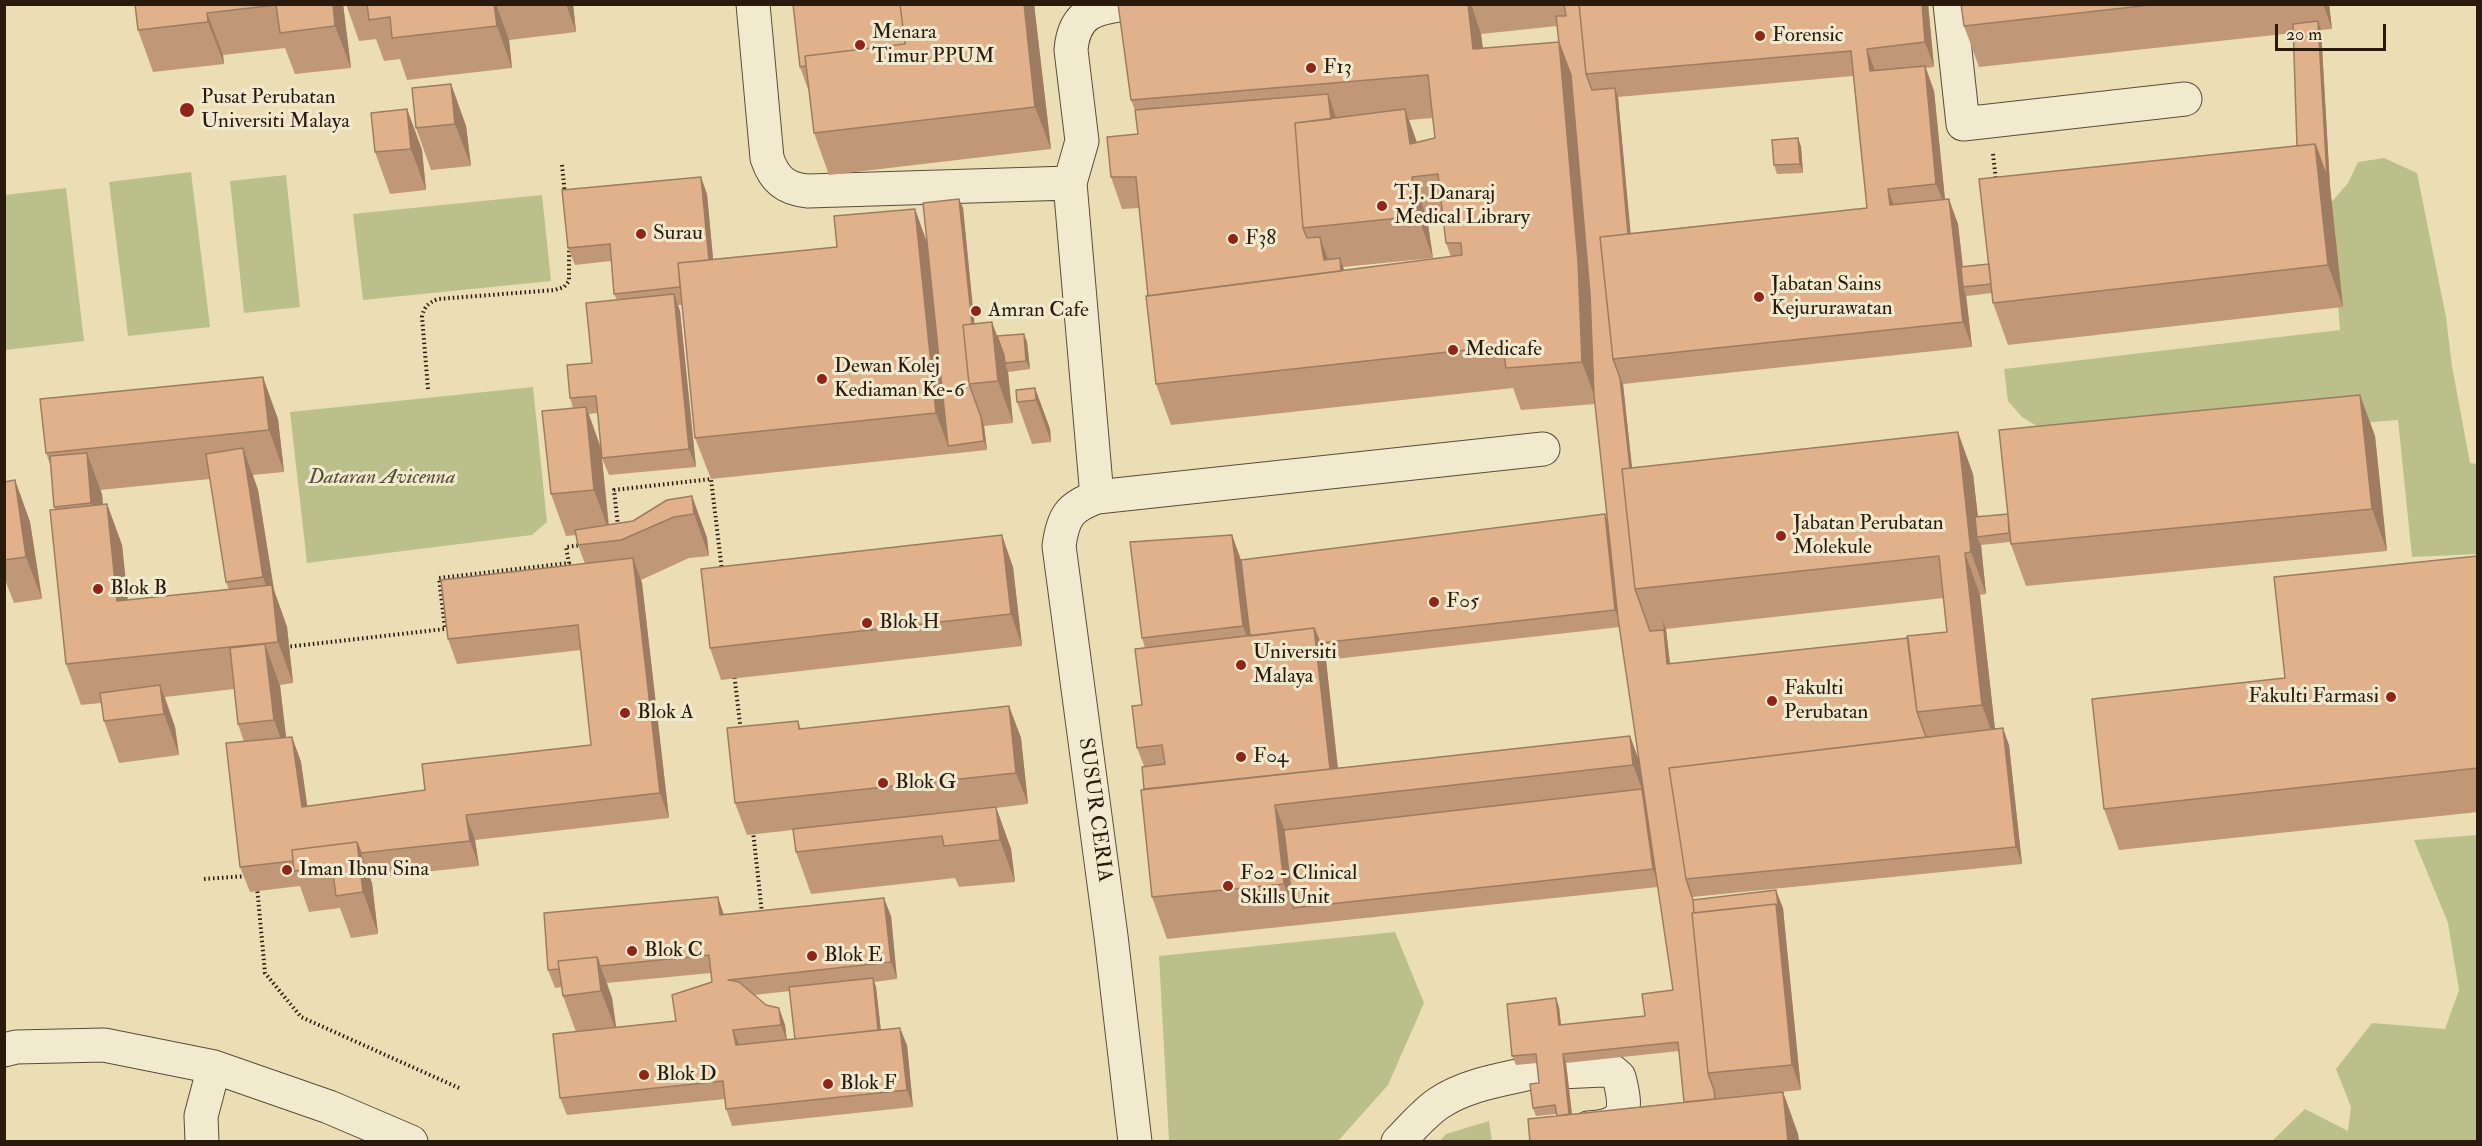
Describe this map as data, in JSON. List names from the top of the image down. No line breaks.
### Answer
{"streets":{"street":["SUSUR CERIA"]},"parks":["Dataran Avicenna"],"places":["Forensic","Menara Timur PPUM","F13","Pusat Perubatan Universiti Malaya","T.J. Danaraj Medical Library","Surau","F38","Jabatan Sains Kejururawatan","Amran Cafe","Medicafe","Dewan Kolej Kediaman Ke-6","Jabatan Perubatan Molekule","Blok B","F05","Blok H","Universiti Malaya","Fakulti Farmasi","Fakulti Perubatan","Blok A","F04","Blok G","Iman Ibnu Sina","F02 - Clinical Skills Unit","Blok C","Blok E","Blok D","Blok F"],"scale_bar":"20 m"}
